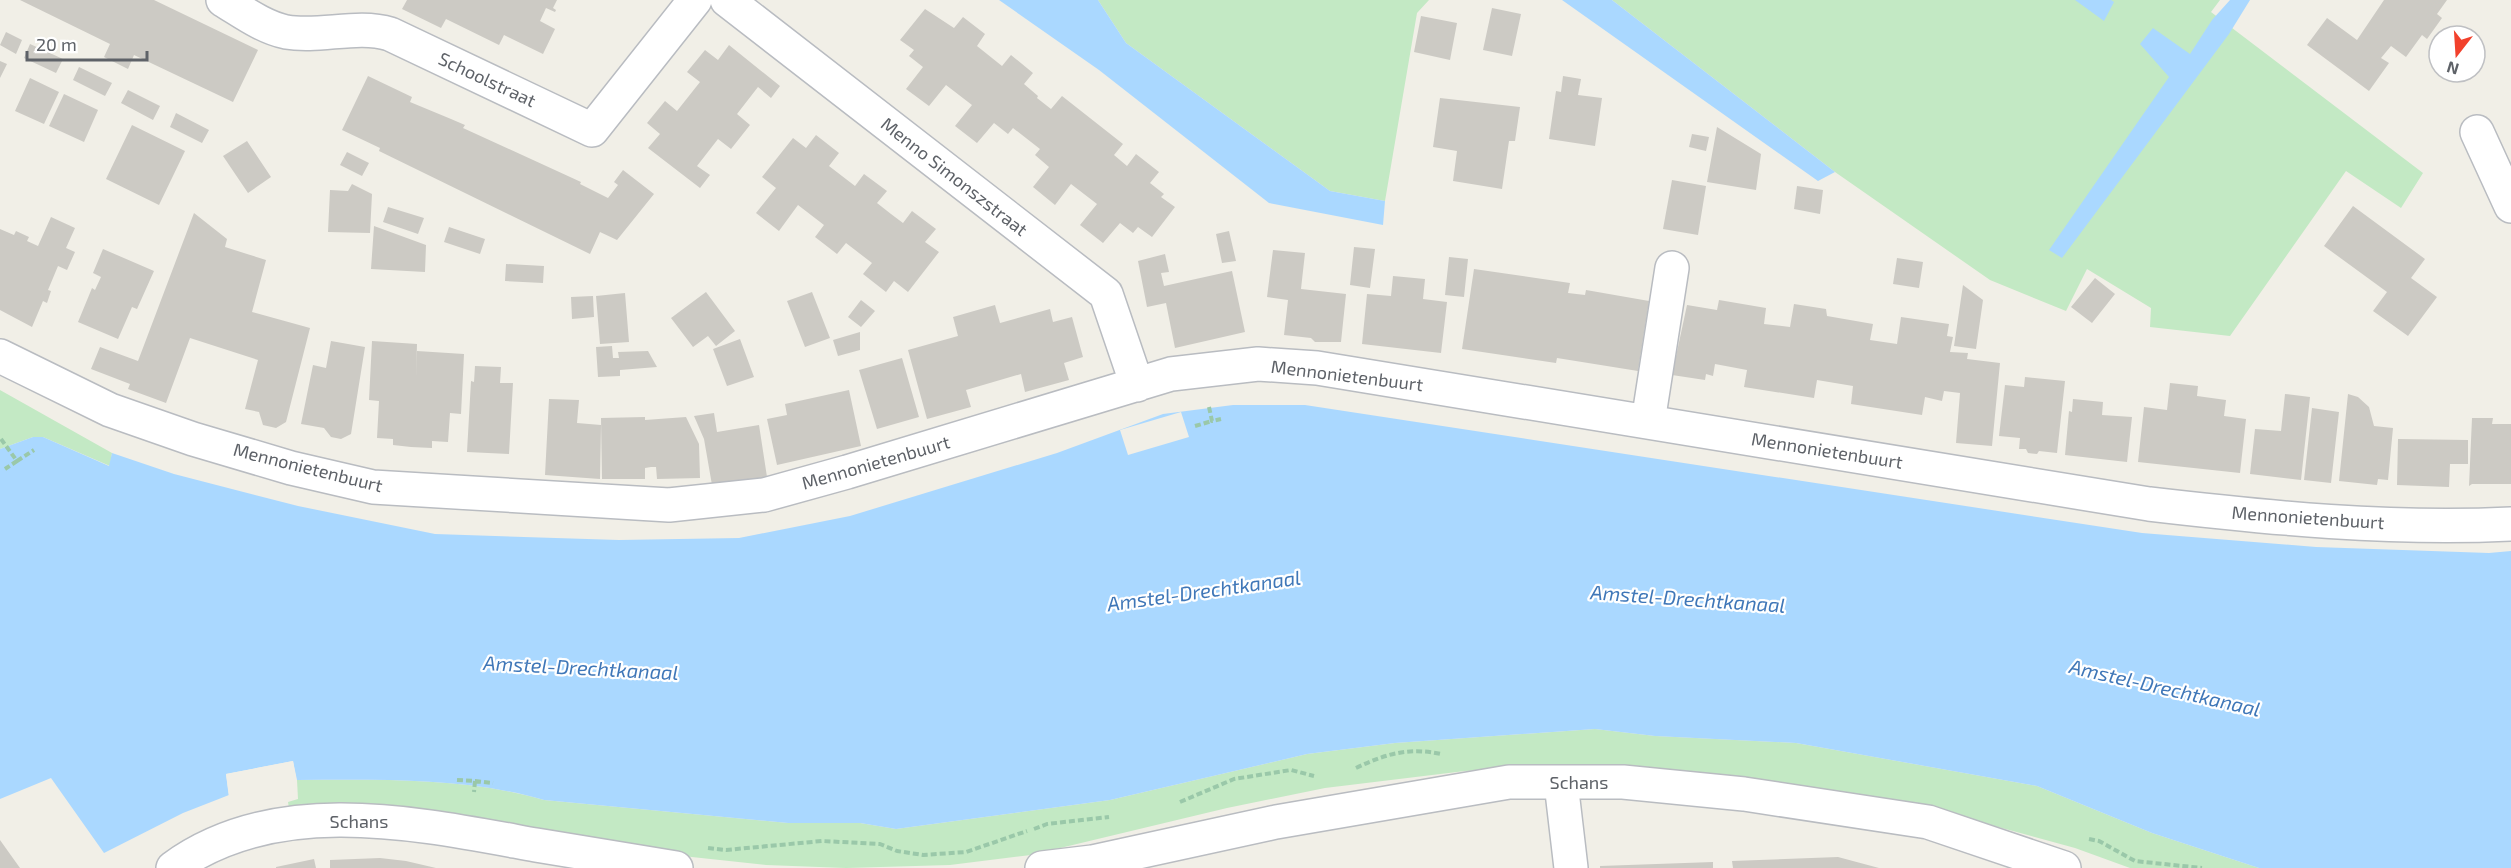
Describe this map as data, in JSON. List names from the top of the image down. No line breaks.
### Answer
{"streets":{"street":["Schoolstraat","Menno Simonszstraat","Mennonietenbuurt","Schans"]},"crossings":[["Menno Simonszstraat","Mennonietenbuurt"]],"water":["Amstel-Drechtkanaal"],"scale_bar":"20 m","north":"bottom"}
